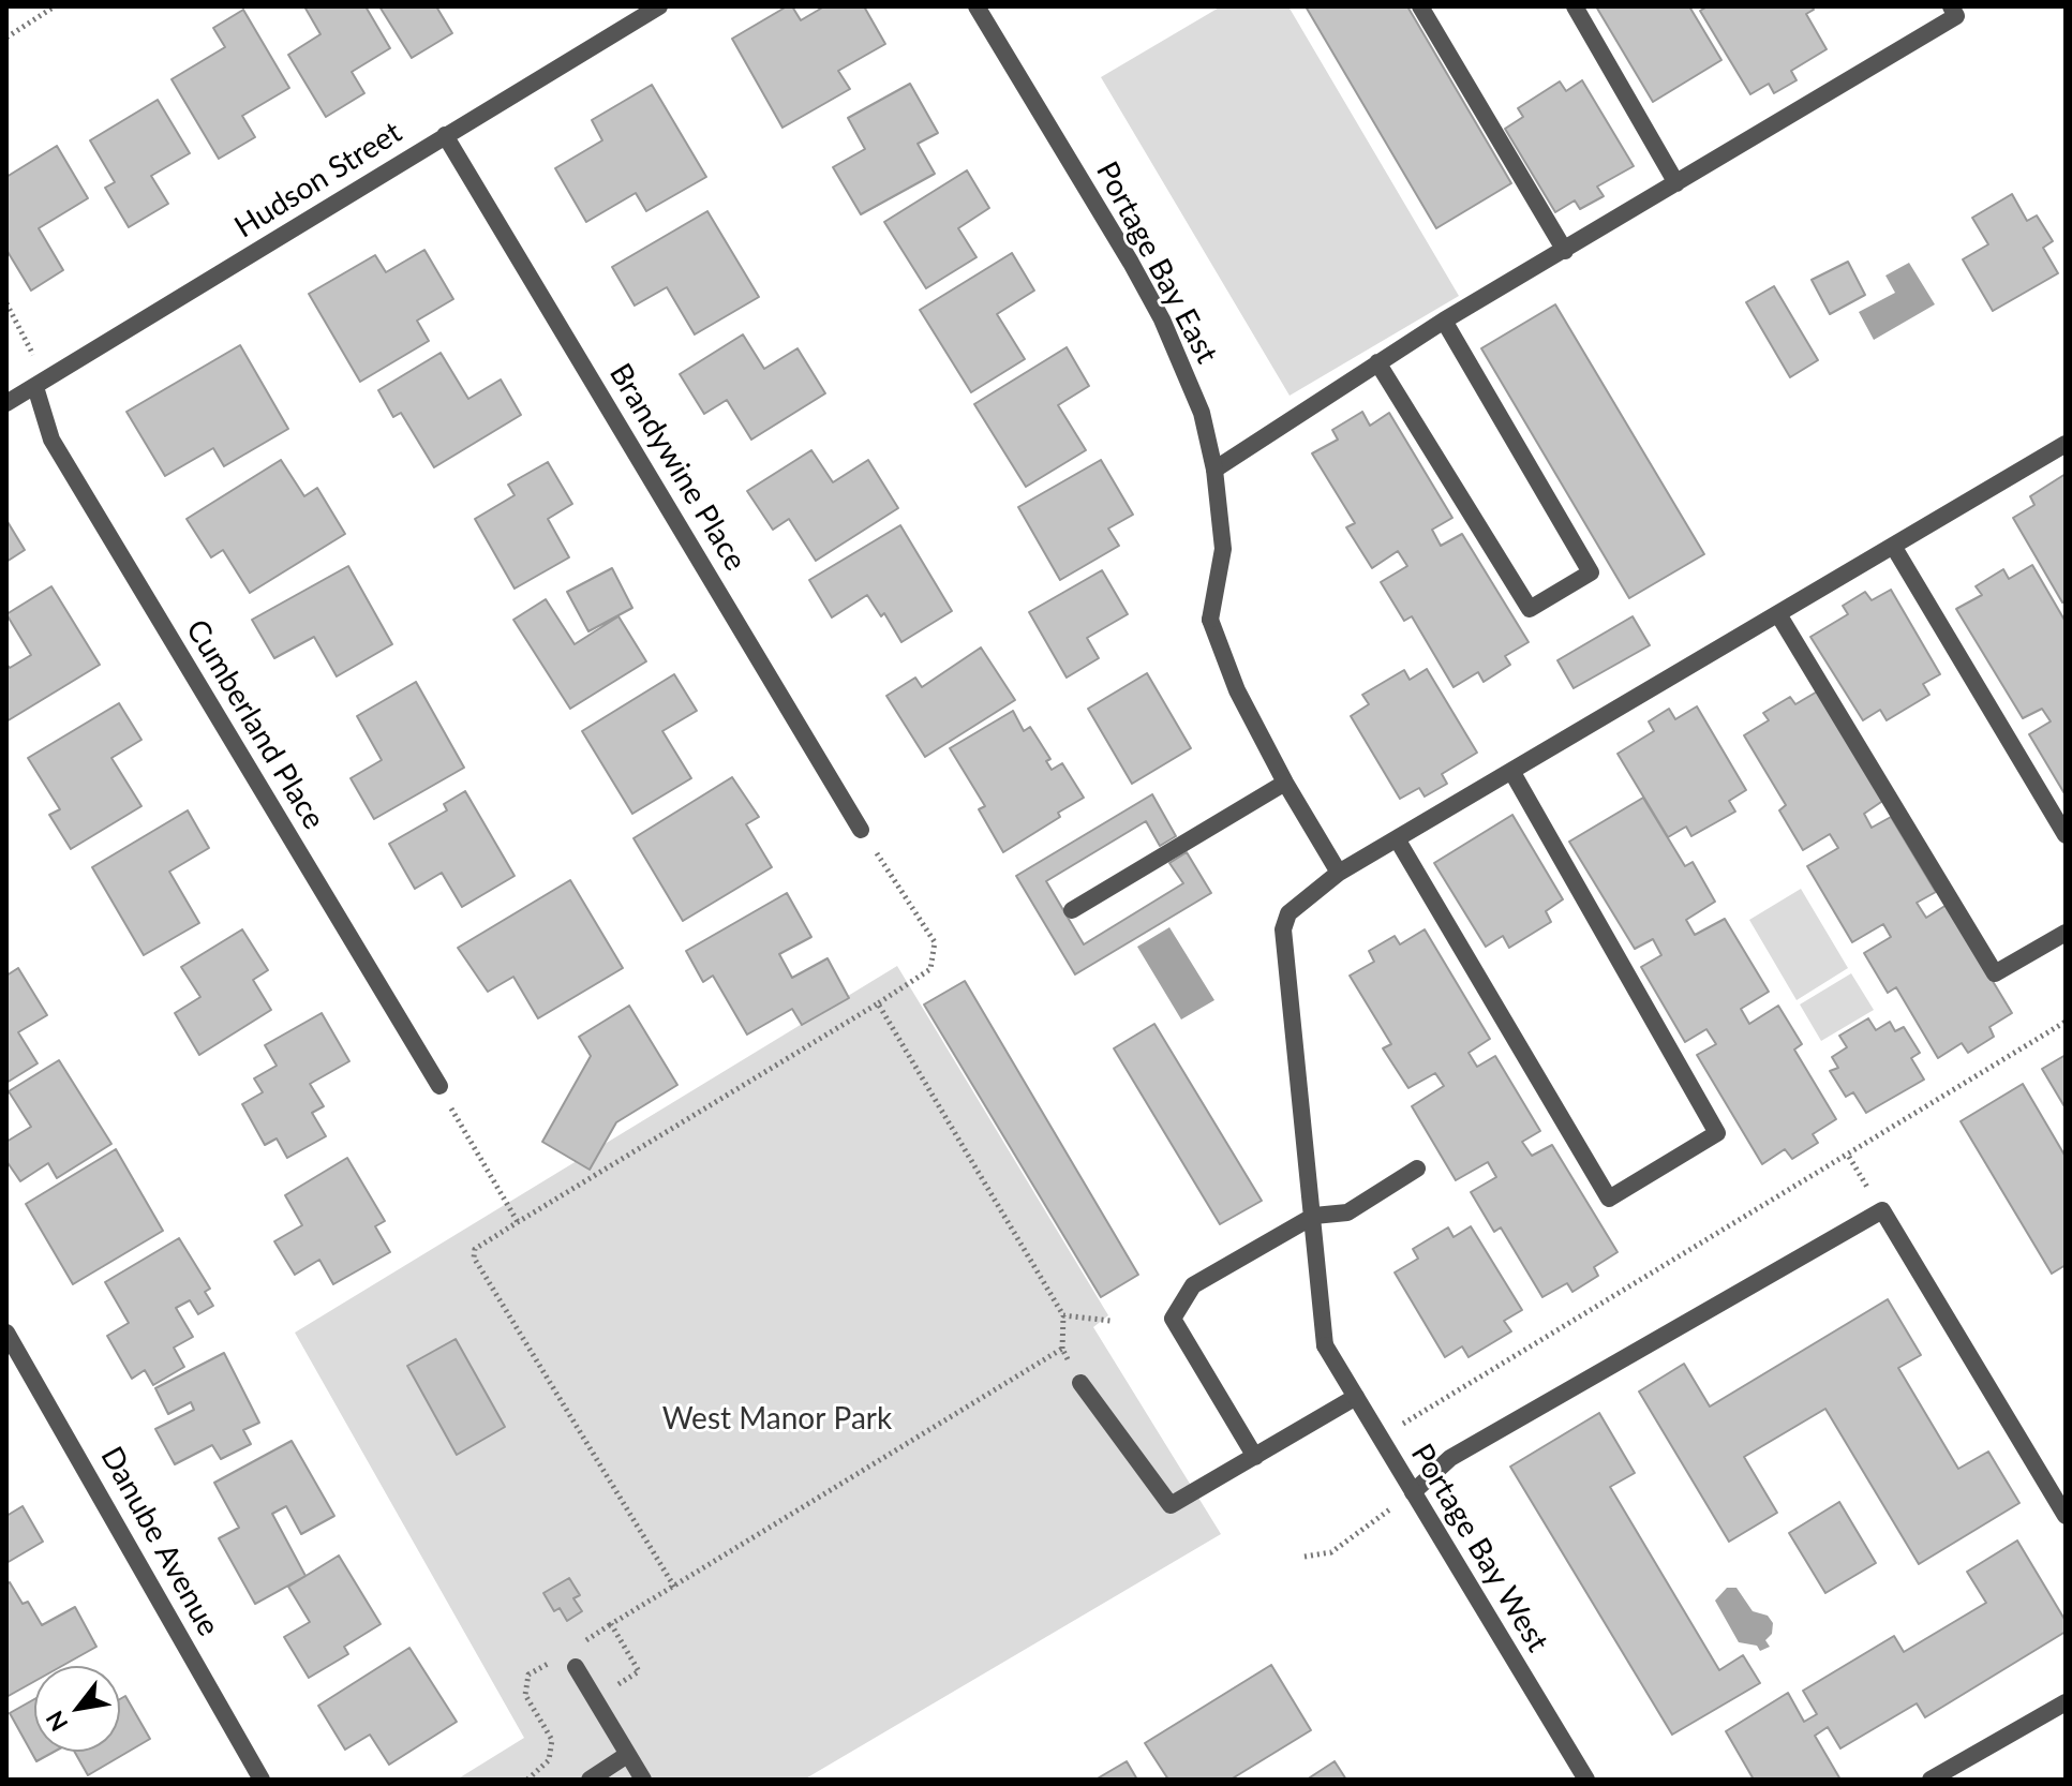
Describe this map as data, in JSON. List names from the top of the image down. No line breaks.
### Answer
{"streets":{"street":["Hudson Street","Portage Bay East","Brandywine Place","Cumberland Place","Danube Avenue","Portage Bay West"]},"crossings":[["Hudson Street","Brandywine Place"],["Hudson Street","Cumberland Place"]],"parks":["West Manor Park"],"north":"bottom left"}
